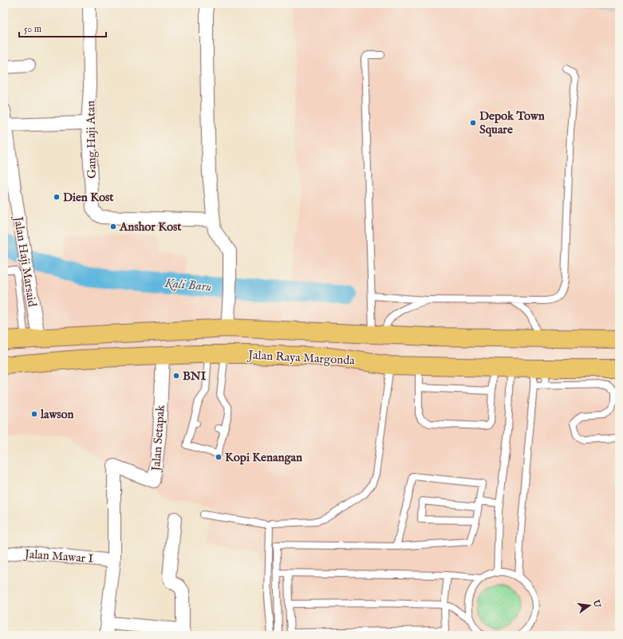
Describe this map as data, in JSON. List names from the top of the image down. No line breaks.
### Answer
{"streets":{"main road":["Jalan Raya Margonda"],"street":["Gang Haji Atan","Jalan Haji Marsaid","Jalan Setapak","Jalan Mawar I"]},"crossings":[["Jalan Raya Margonda","Jalan Setapak"],["Jalan Setapak","Jalan Mawar I"]],"water":["Kali Baru"],"places":["Depok Town Square","Dien Kost","Anshor Kost","BNI","lawson","Kopi Kenangan"],"scale_bar":"50 m","north":"right"}
